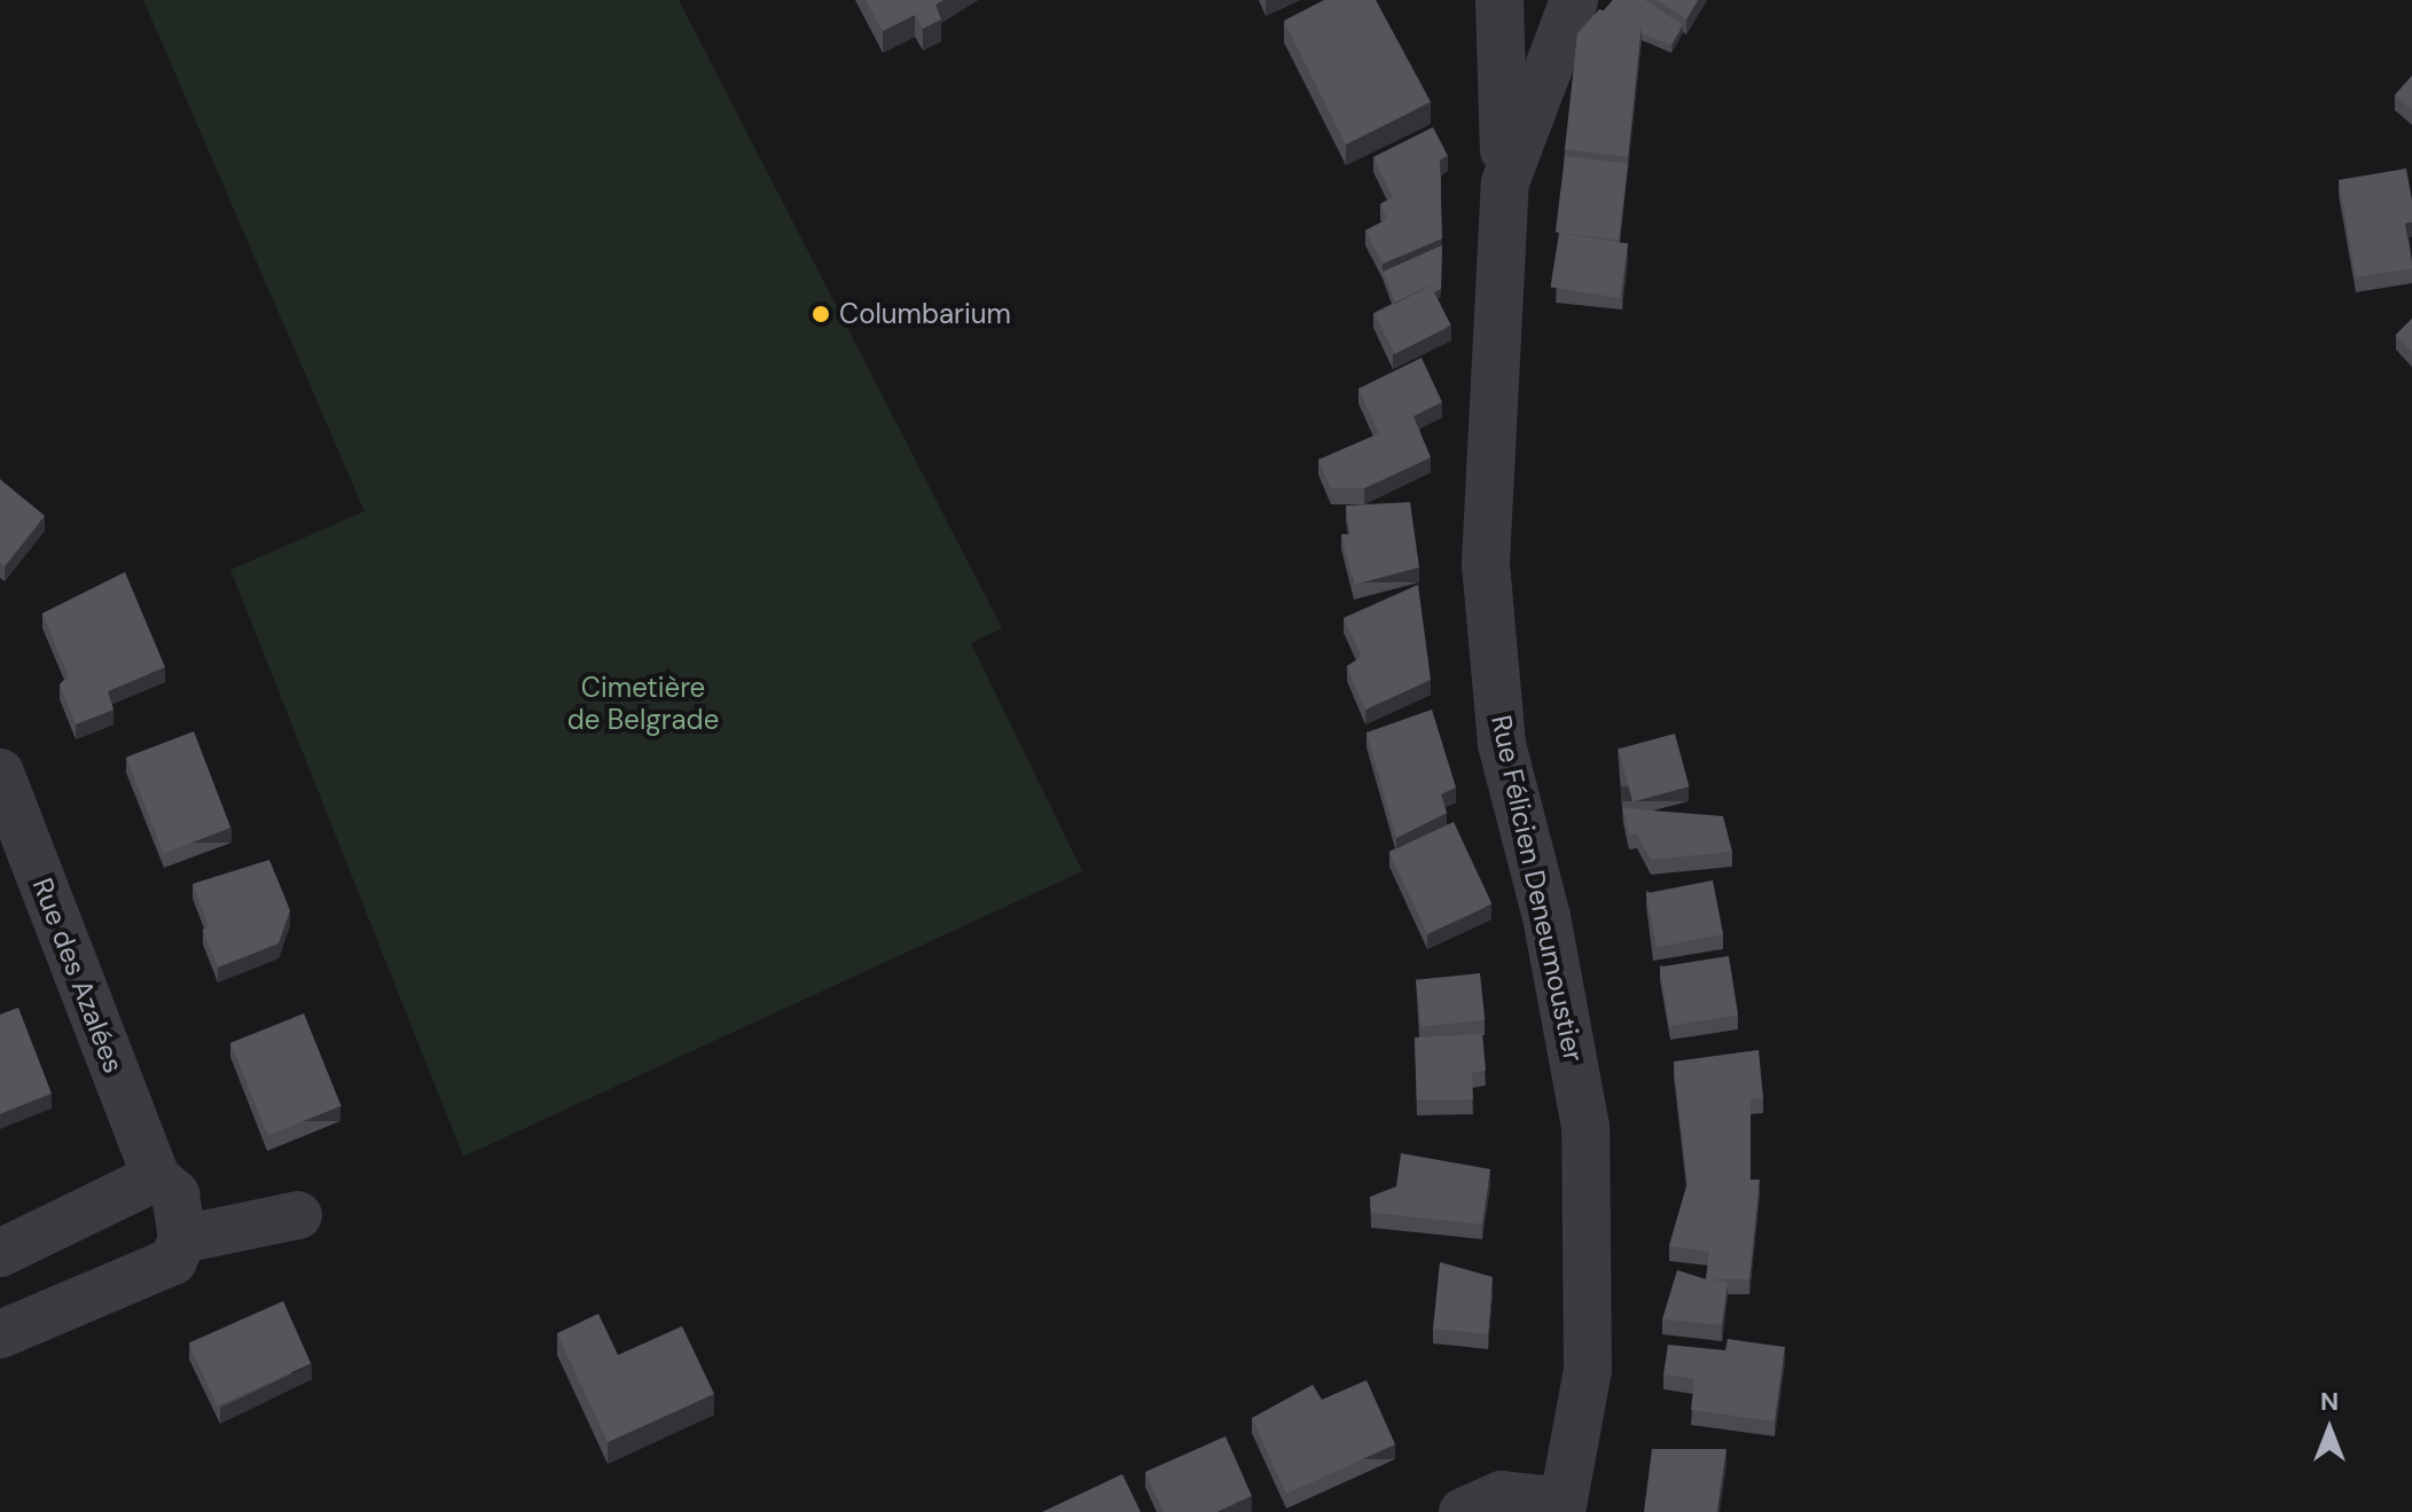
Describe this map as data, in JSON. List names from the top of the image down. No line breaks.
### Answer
{"streets":{"street":["Rue Félicien Deneumoustier","Rue des Azalées"]},"parks":["Cimetière de Belgrade"],"places":["Columbarium"],"north":"top"}
